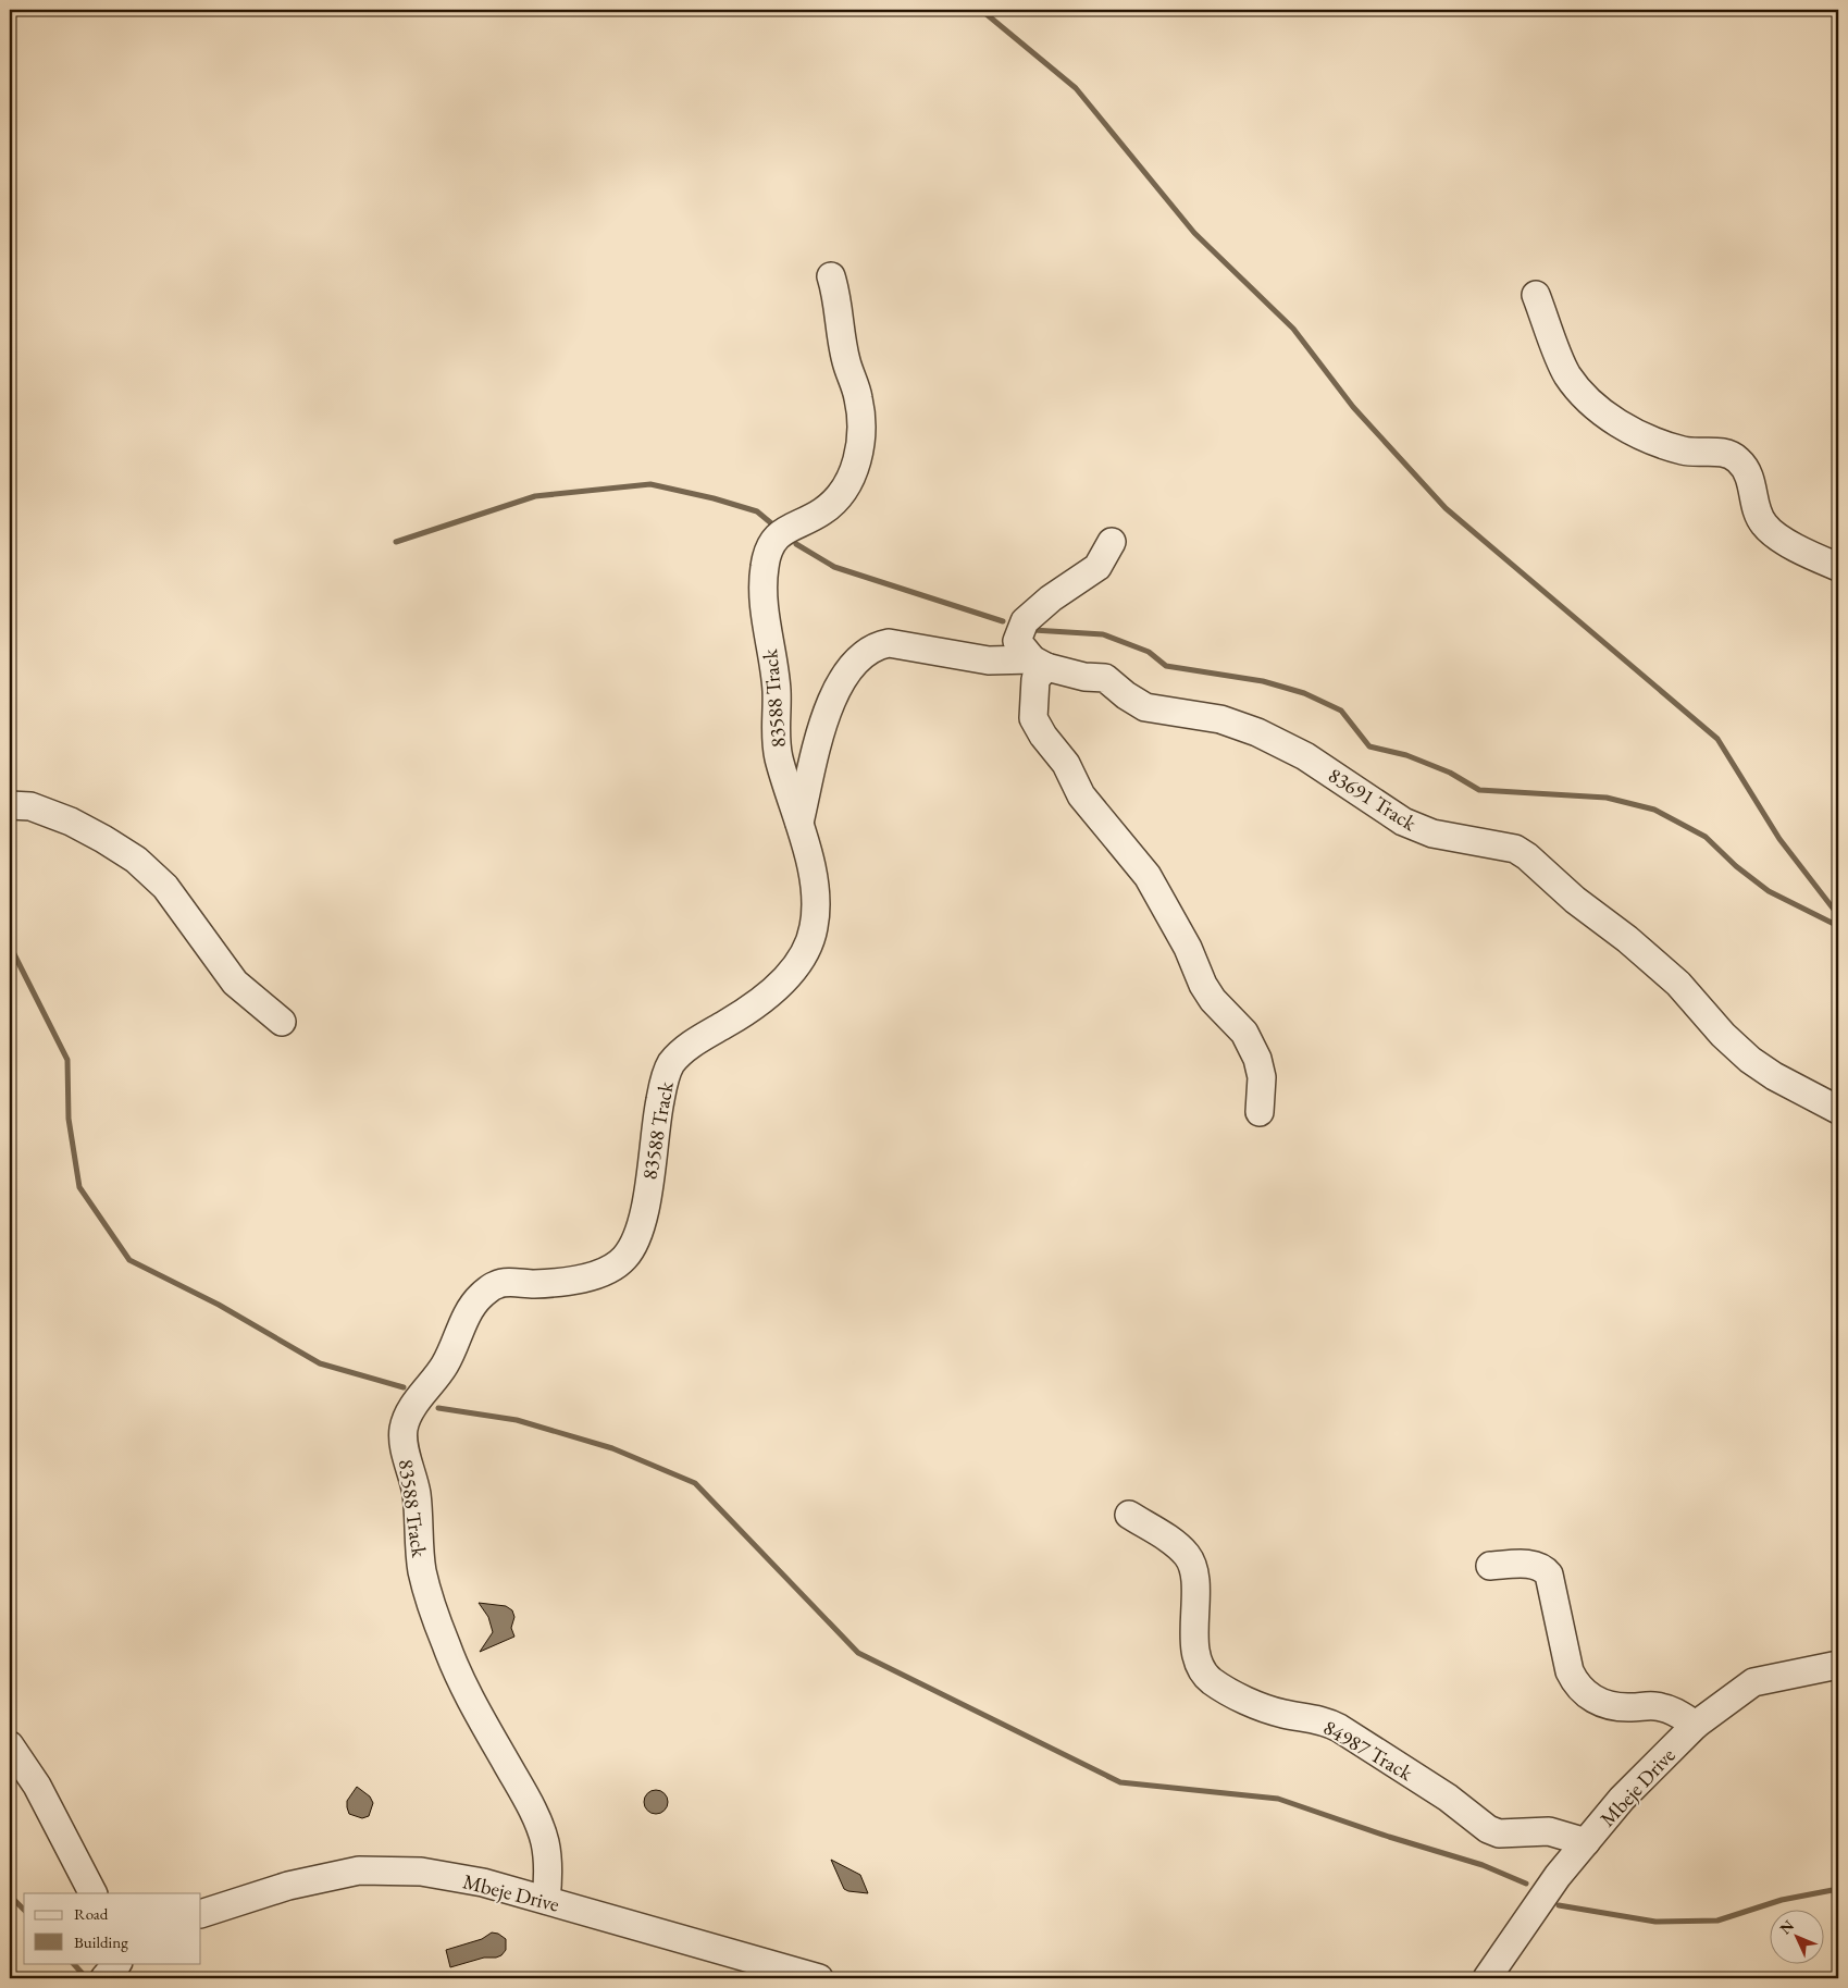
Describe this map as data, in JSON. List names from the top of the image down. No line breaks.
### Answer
{"streets":{"street":["83588 Track","83691 Track","84987 Track","Mbeje Drive"]},"crossings":[["83588 Track","83691 Track"],["83588 Track","Mbeje Drive"],["84987 Track","Mbeje Drive"]],"legend":["Road","Building"],"north":"top left"}
